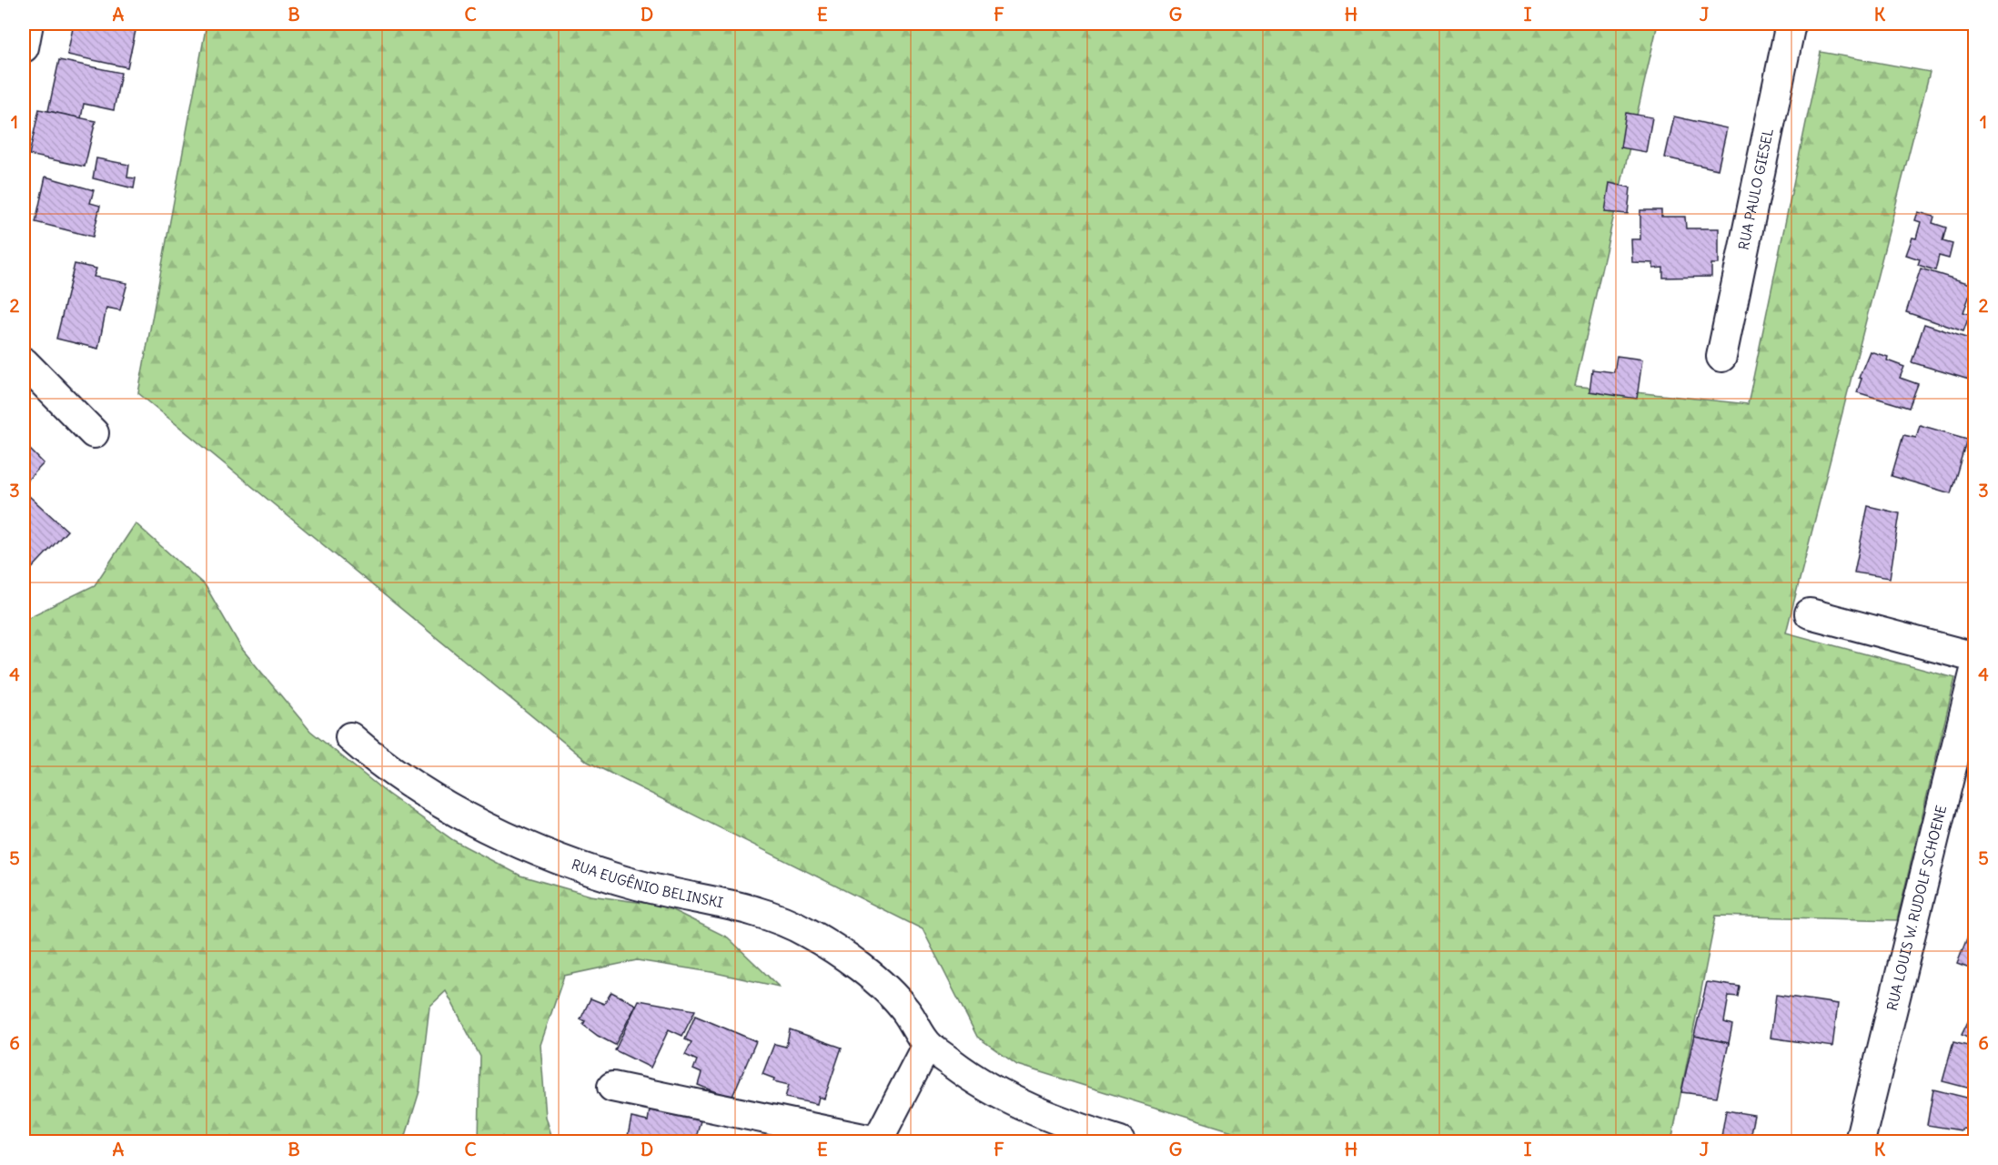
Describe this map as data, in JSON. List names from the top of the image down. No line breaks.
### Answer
{"streets":{"street":["RUA PAULO GIESEL","RUA EUGÊNIO BELINSKI","RUA LOUIS W. RUDOLF SCHOENE"]},"grid":{"columns":["A","B","C","D","E","F","G","H","I","J","K"],"rows":["1","2","3","4","5","6"]}}
